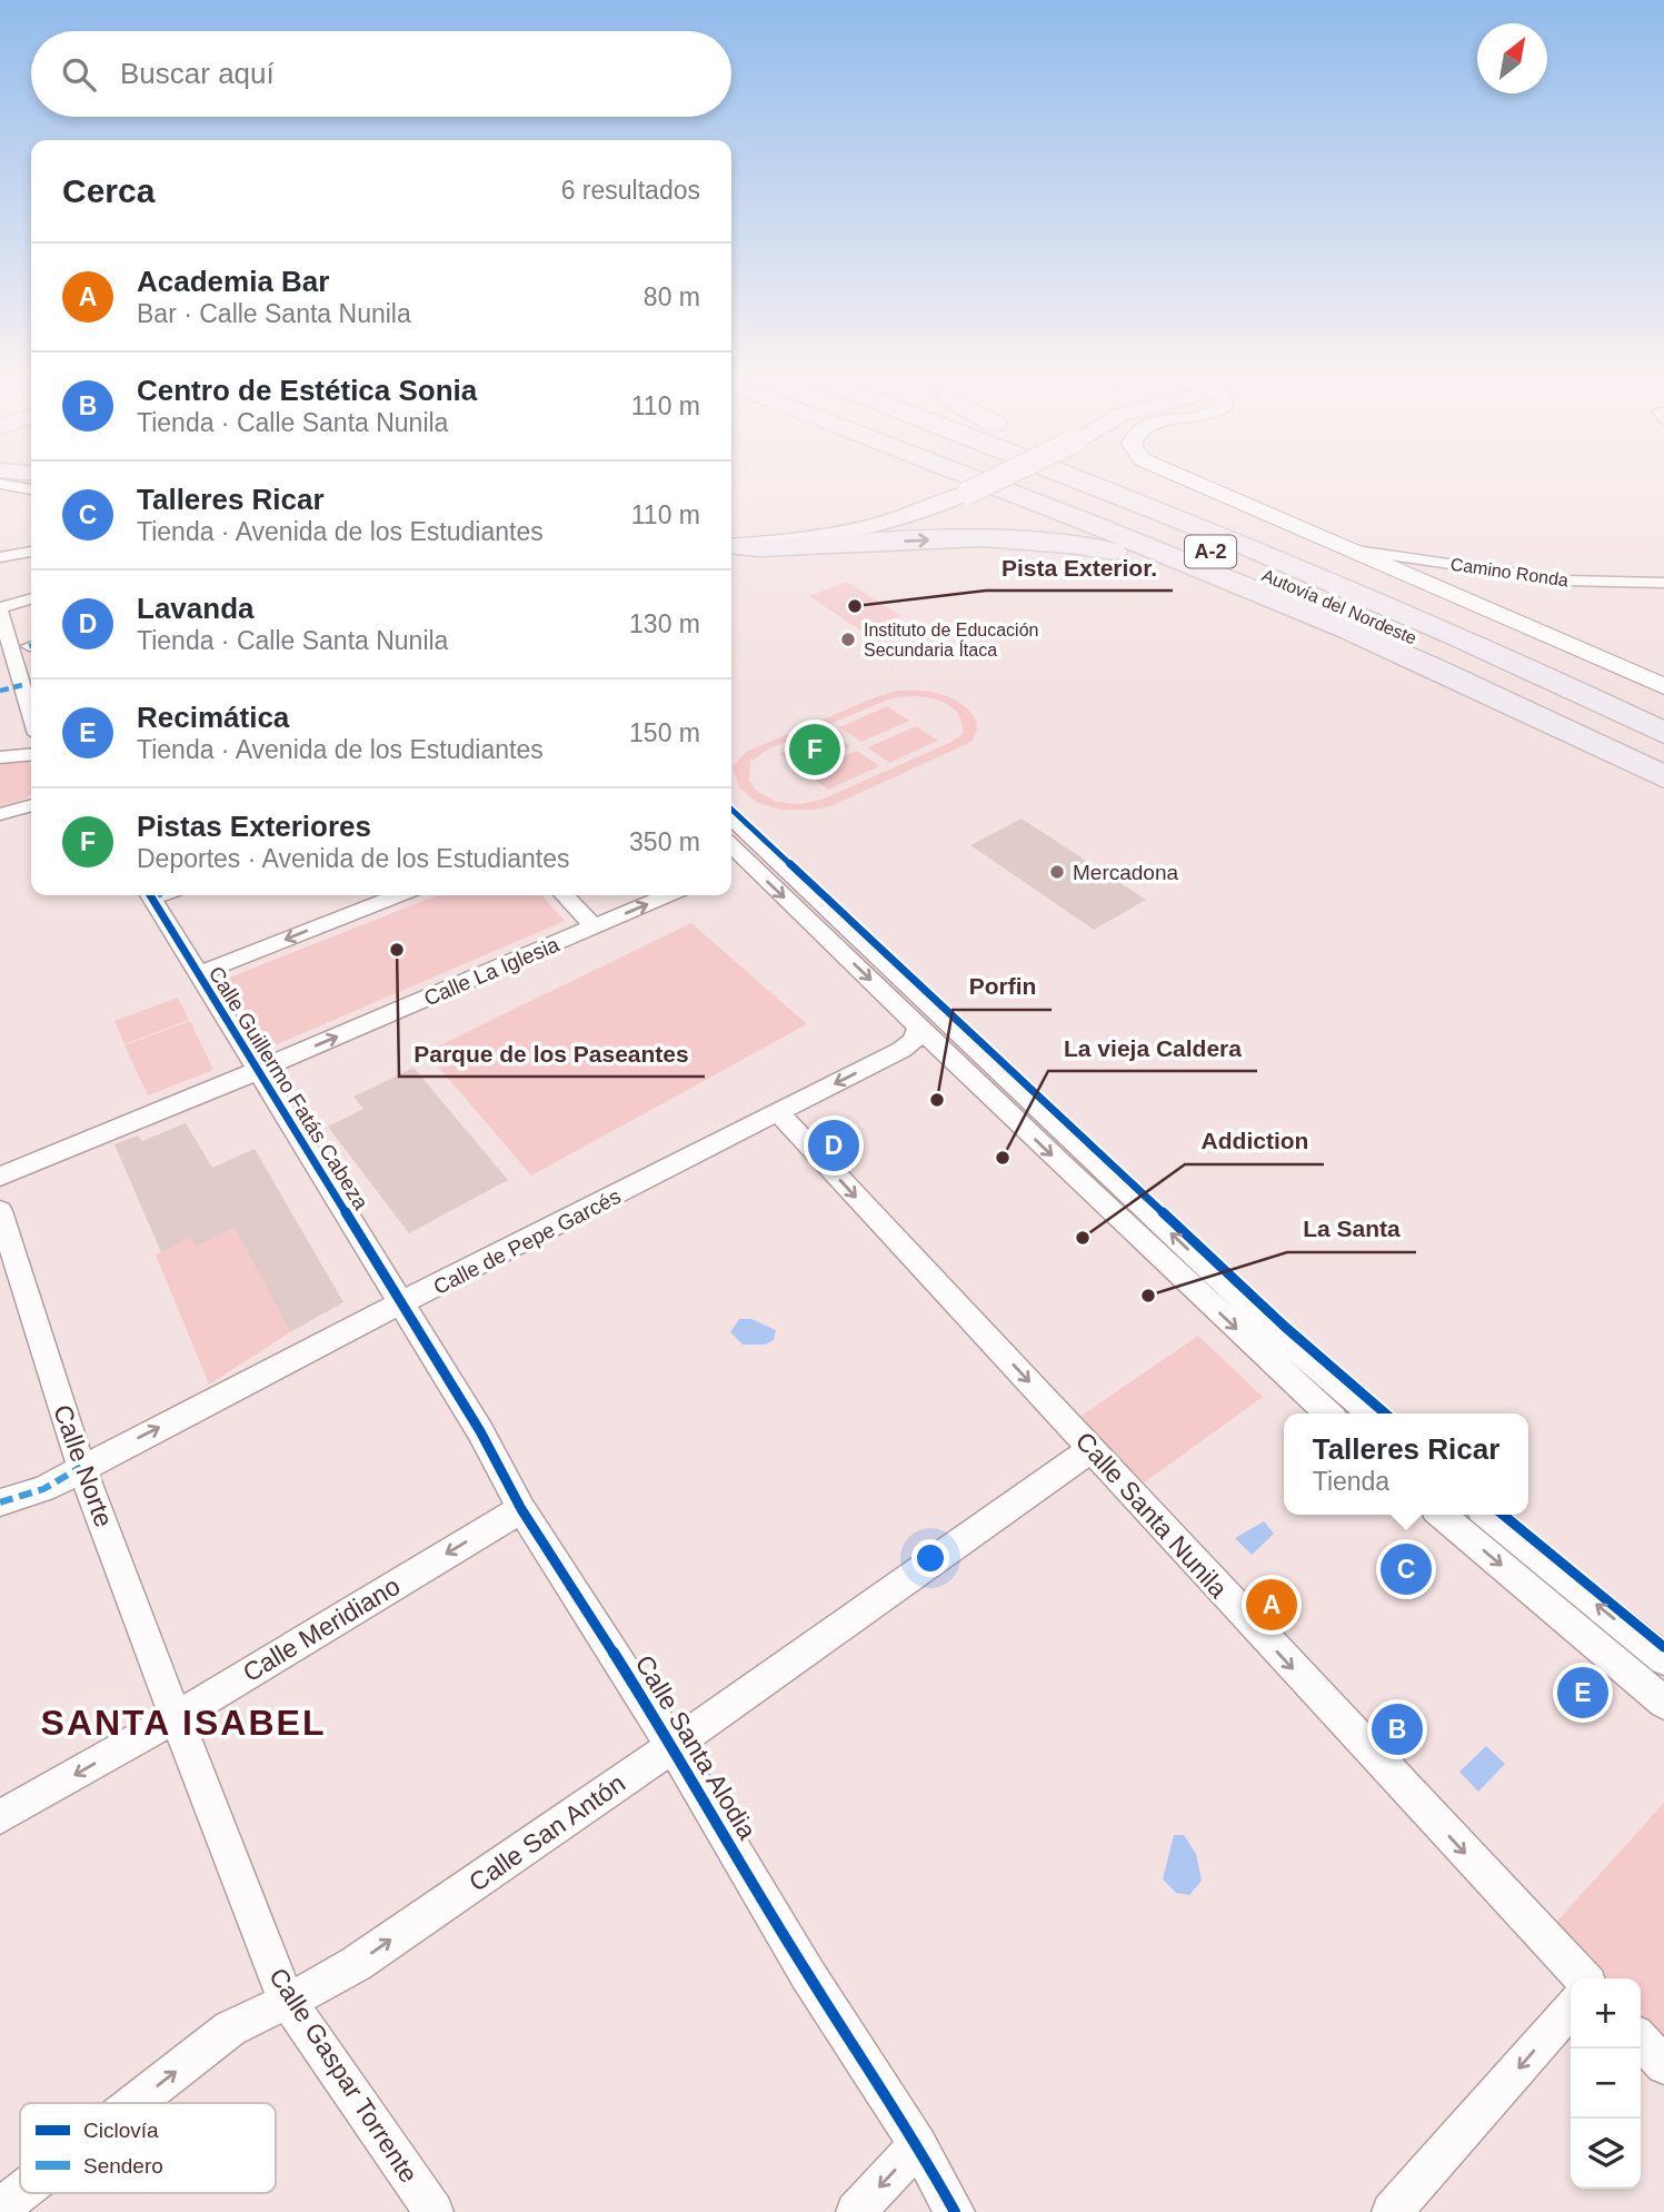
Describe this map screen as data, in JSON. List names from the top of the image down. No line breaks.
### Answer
{"streets":{"highway":["A-2","Autovía del Nordeste"],"street":["Camino Ronda","Calle La Iglesia","Calle Guillermo Fatás Cabeza","Calle de Pepe Garcés","Calle Norte","Calle Santa Nunila","Calle Meridiano","Calle Santa Alodia","Calle San Antón","Calle Gaspar Torrente"]},"crossings":[["Calle La Iglesia","Calle Guillermo Fatás Cabeza"],["Calle Guillermo Fatás Cabeza","Calle de Pepe Garcés"],["Calle Guillermo Fatás Cabeza","Calle Santa Alodia"],["Calle de Pepe Garcés","Calle Norte"],["Calle de Pepe Garcés","Calle Santa Nunila"],["Calle de Pepe Garcés","Calle Santa Alodia"],["Calle Norte","Calle Meridiano"],["Calle Norte","Calle Gaspar Torrente"],["Calle Santa Nunila","Calle San Antón"],["Calle Meridiano","Calle Santa Alodia"],["Calle Meridiano","Calle Gaspar Torrente"],["Calle Santa Alodia","Calle San Antón"],["Calle San Antón","Calle Gaspar Torrente"]],"one_way":["Calle Meridiano","Calle San Antón"],"districts":["SANTA ISABEL"],"places":["Pista Exterior.","Instituto de Educación Secundaria Ítaca","Mercadona","Parque de los Paseantes","Porfin","La vieja Caldera","Addiction","La Santa"],"legend":["Ciclovía","Sendero"],"north":"top right","page":{"search":"Buscar aquí","heading":["Cerca","6 resultados"],"list":[{"mark":"A","name":"Academia Bar","note":"Bar · Calle Santa Nunila","value":"80 m"},{"mark":"B","name":"Centro de Estética Sonia","note":"Tienda · Calle Santa Nunila","value":"110 m"},{"mark":"C","name":"Talleres Ricar","note":"Tienda · Avenida de los Estudiantes","value":"110 m"},{"mark":"D","name":"Lavanda","note":"Tienda · Calle Santa Nunila","value":"130 m"},{"mark":"E","name":"Recimática","note":"Tienda · Avenida de los Estudiantes","value":"150 m"},{"mark":"F","name":"Pistas Exteriores","note":"Deportes · Avenida de los Estudiantes","value":"350 m"}],"pins":["F","D","C","A","E","B"],"popup":["Talleres Ricar","Tienda"],"map_buttons":["+","−"]}}
